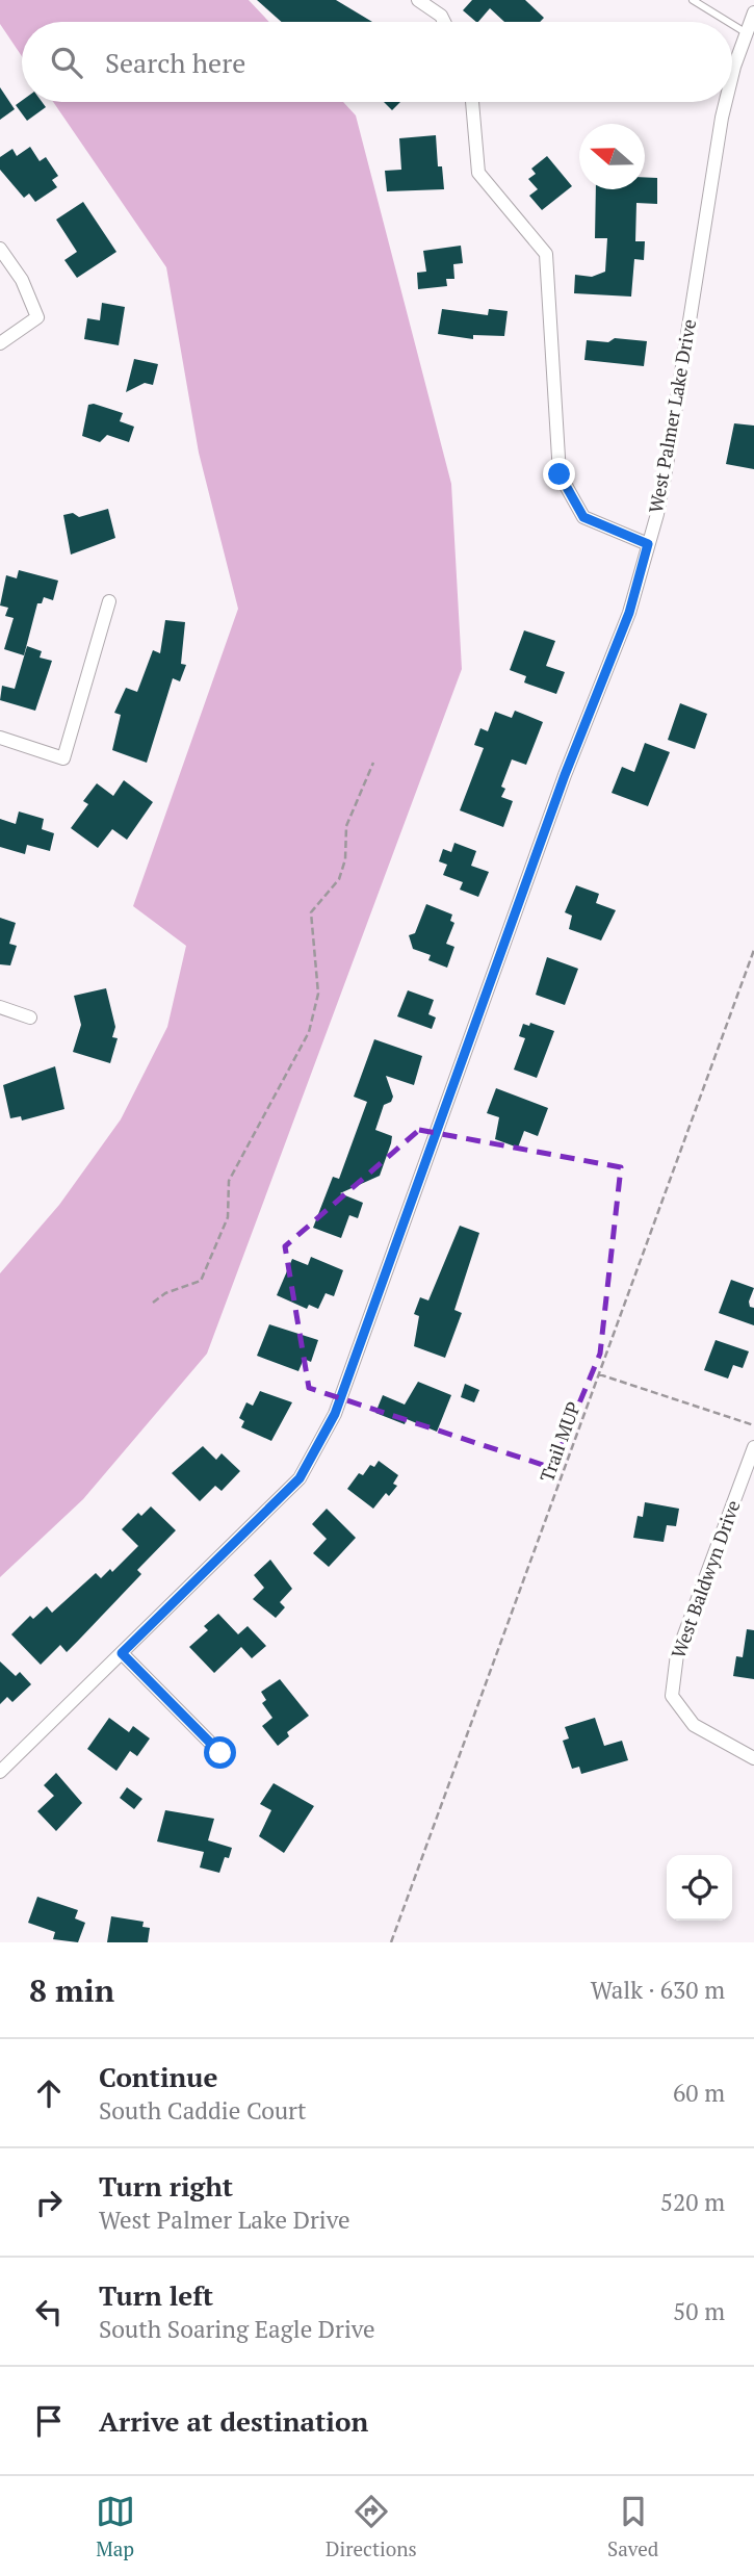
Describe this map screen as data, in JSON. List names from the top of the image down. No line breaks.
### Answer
{"streets":{"street":["West Palmer Lake Drive","West Baldwyn Drive"],"path":["Trail MUP"]},"north":"left","page":{"search":"Search here","heading":["8 min","Walk · 630 m"],"list":[["Continue","South Caddie Court","60 m"],["Turn right","West Palmer Lake Drive","520 m"],["Turn left","South Soaring Eagle Drive","50 m"],"Arrive at destination"],"nav":["Map","Directions","Saved"]}}
